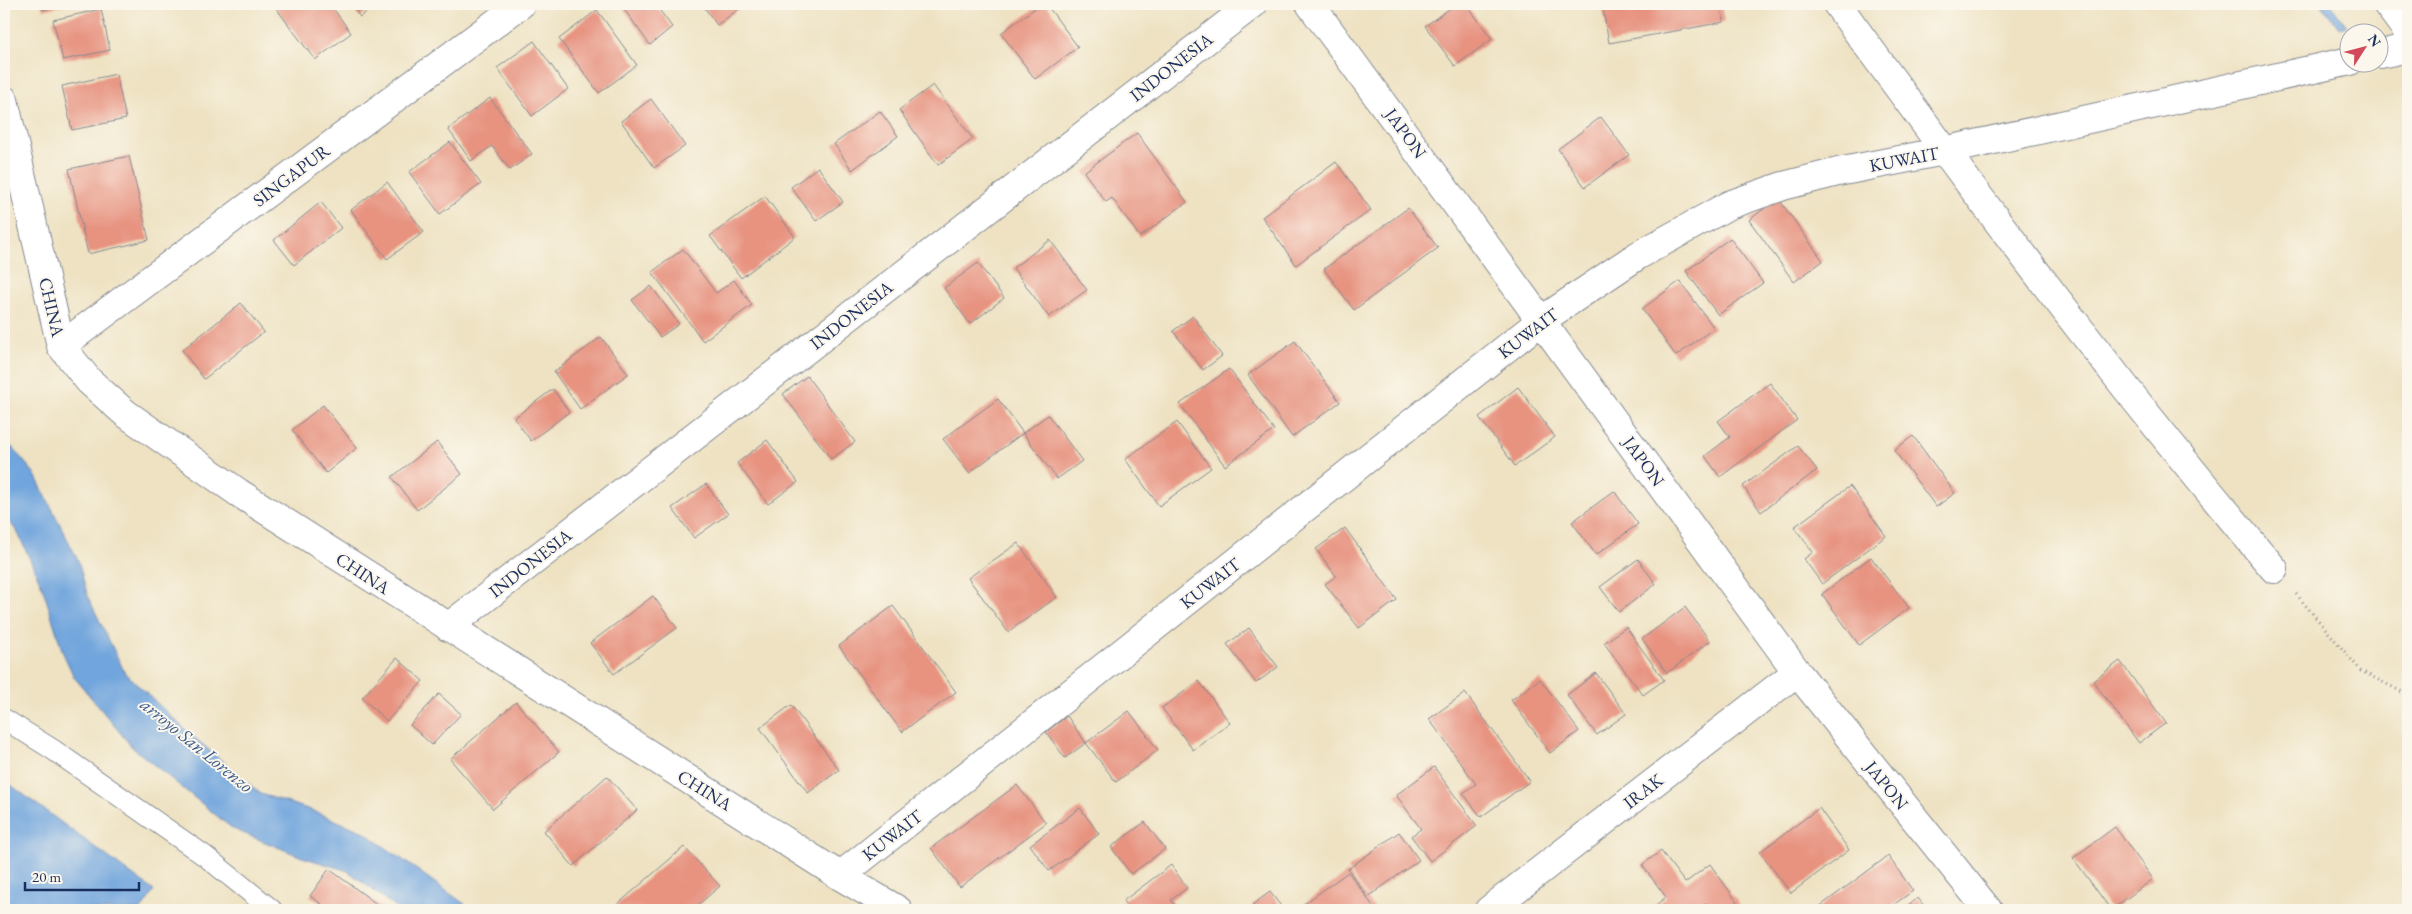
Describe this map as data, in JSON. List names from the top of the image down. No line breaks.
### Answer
{"streets":{"street":["INDONESIA","JAPON","KUWAIT","SINGAPUR","CHINA","IRAK"]},"crossings":[["INDONESIA","CHINA"],["JAPON","KUWAIT"],["JAPON","IRAK"],["KUWAIT","CHINA"],["SINGAPUR","CHINA"]],"water":["arroyo San Lorenzo"],"scale_bar":"20 m","north":"top right"}
